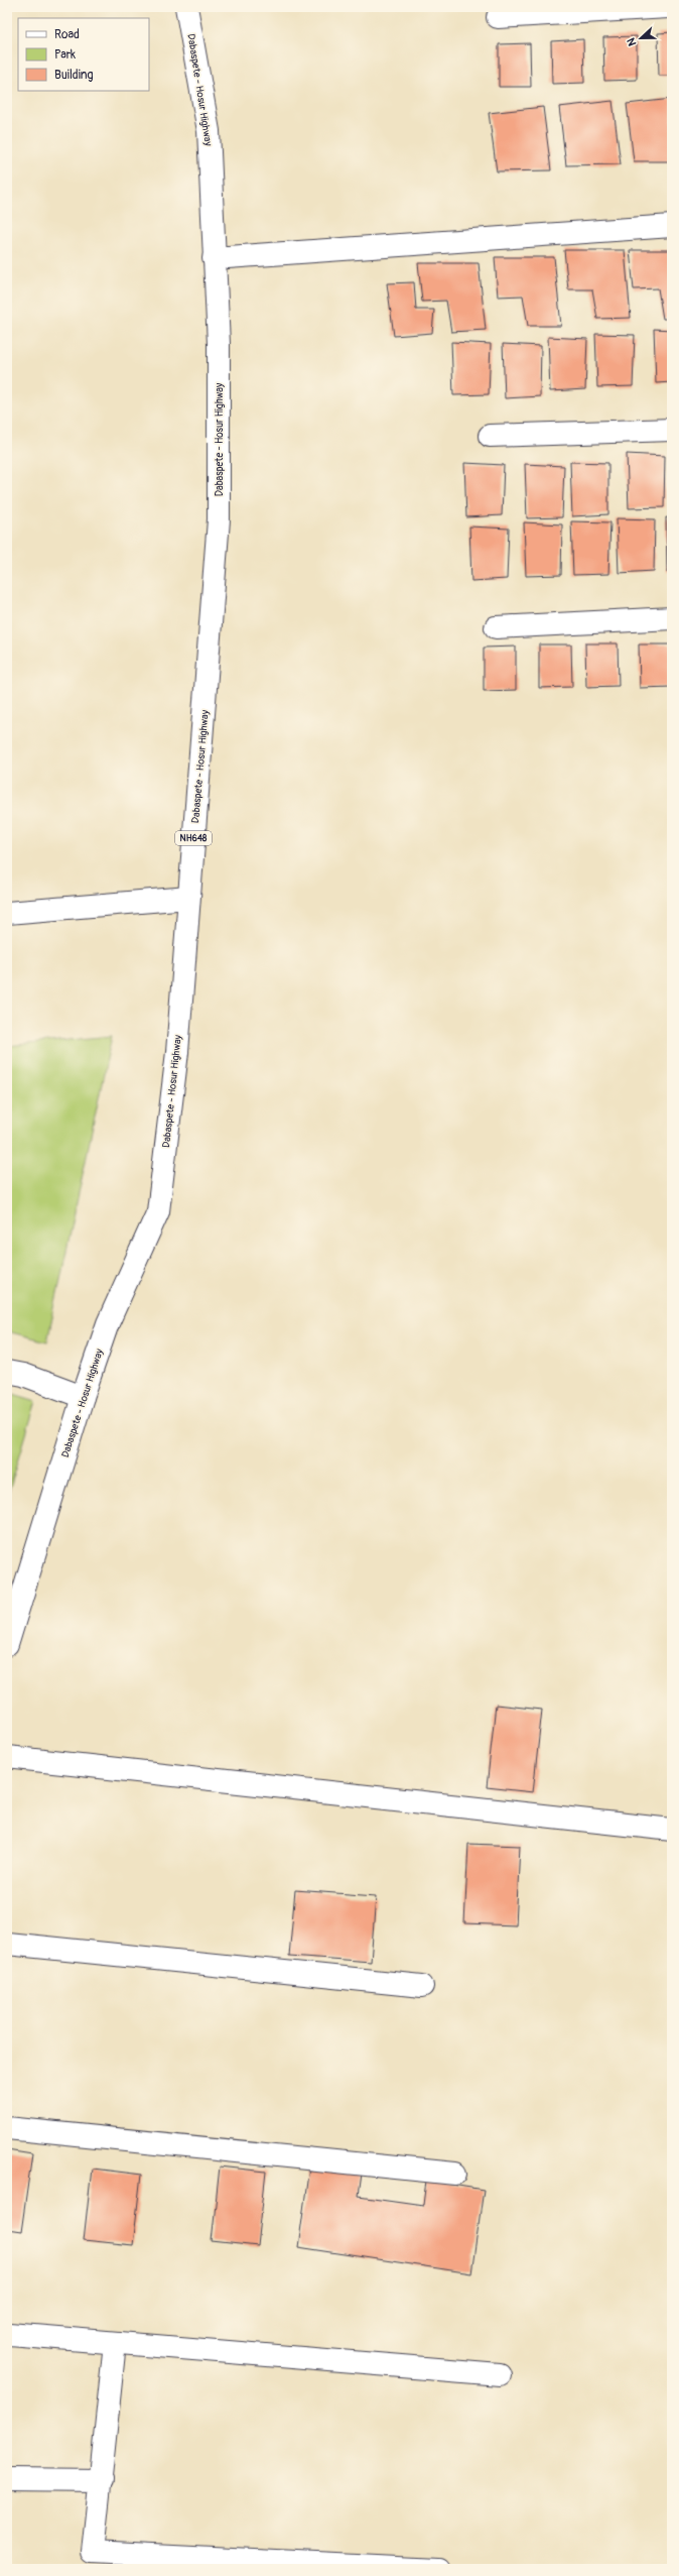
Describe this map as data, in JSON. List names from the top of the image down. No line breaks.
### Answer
{"streets":{"main road":["Dabaspete - Hosur Highway","NH648"]},"legend":["Road","Park","Building"],"north":"left"}
